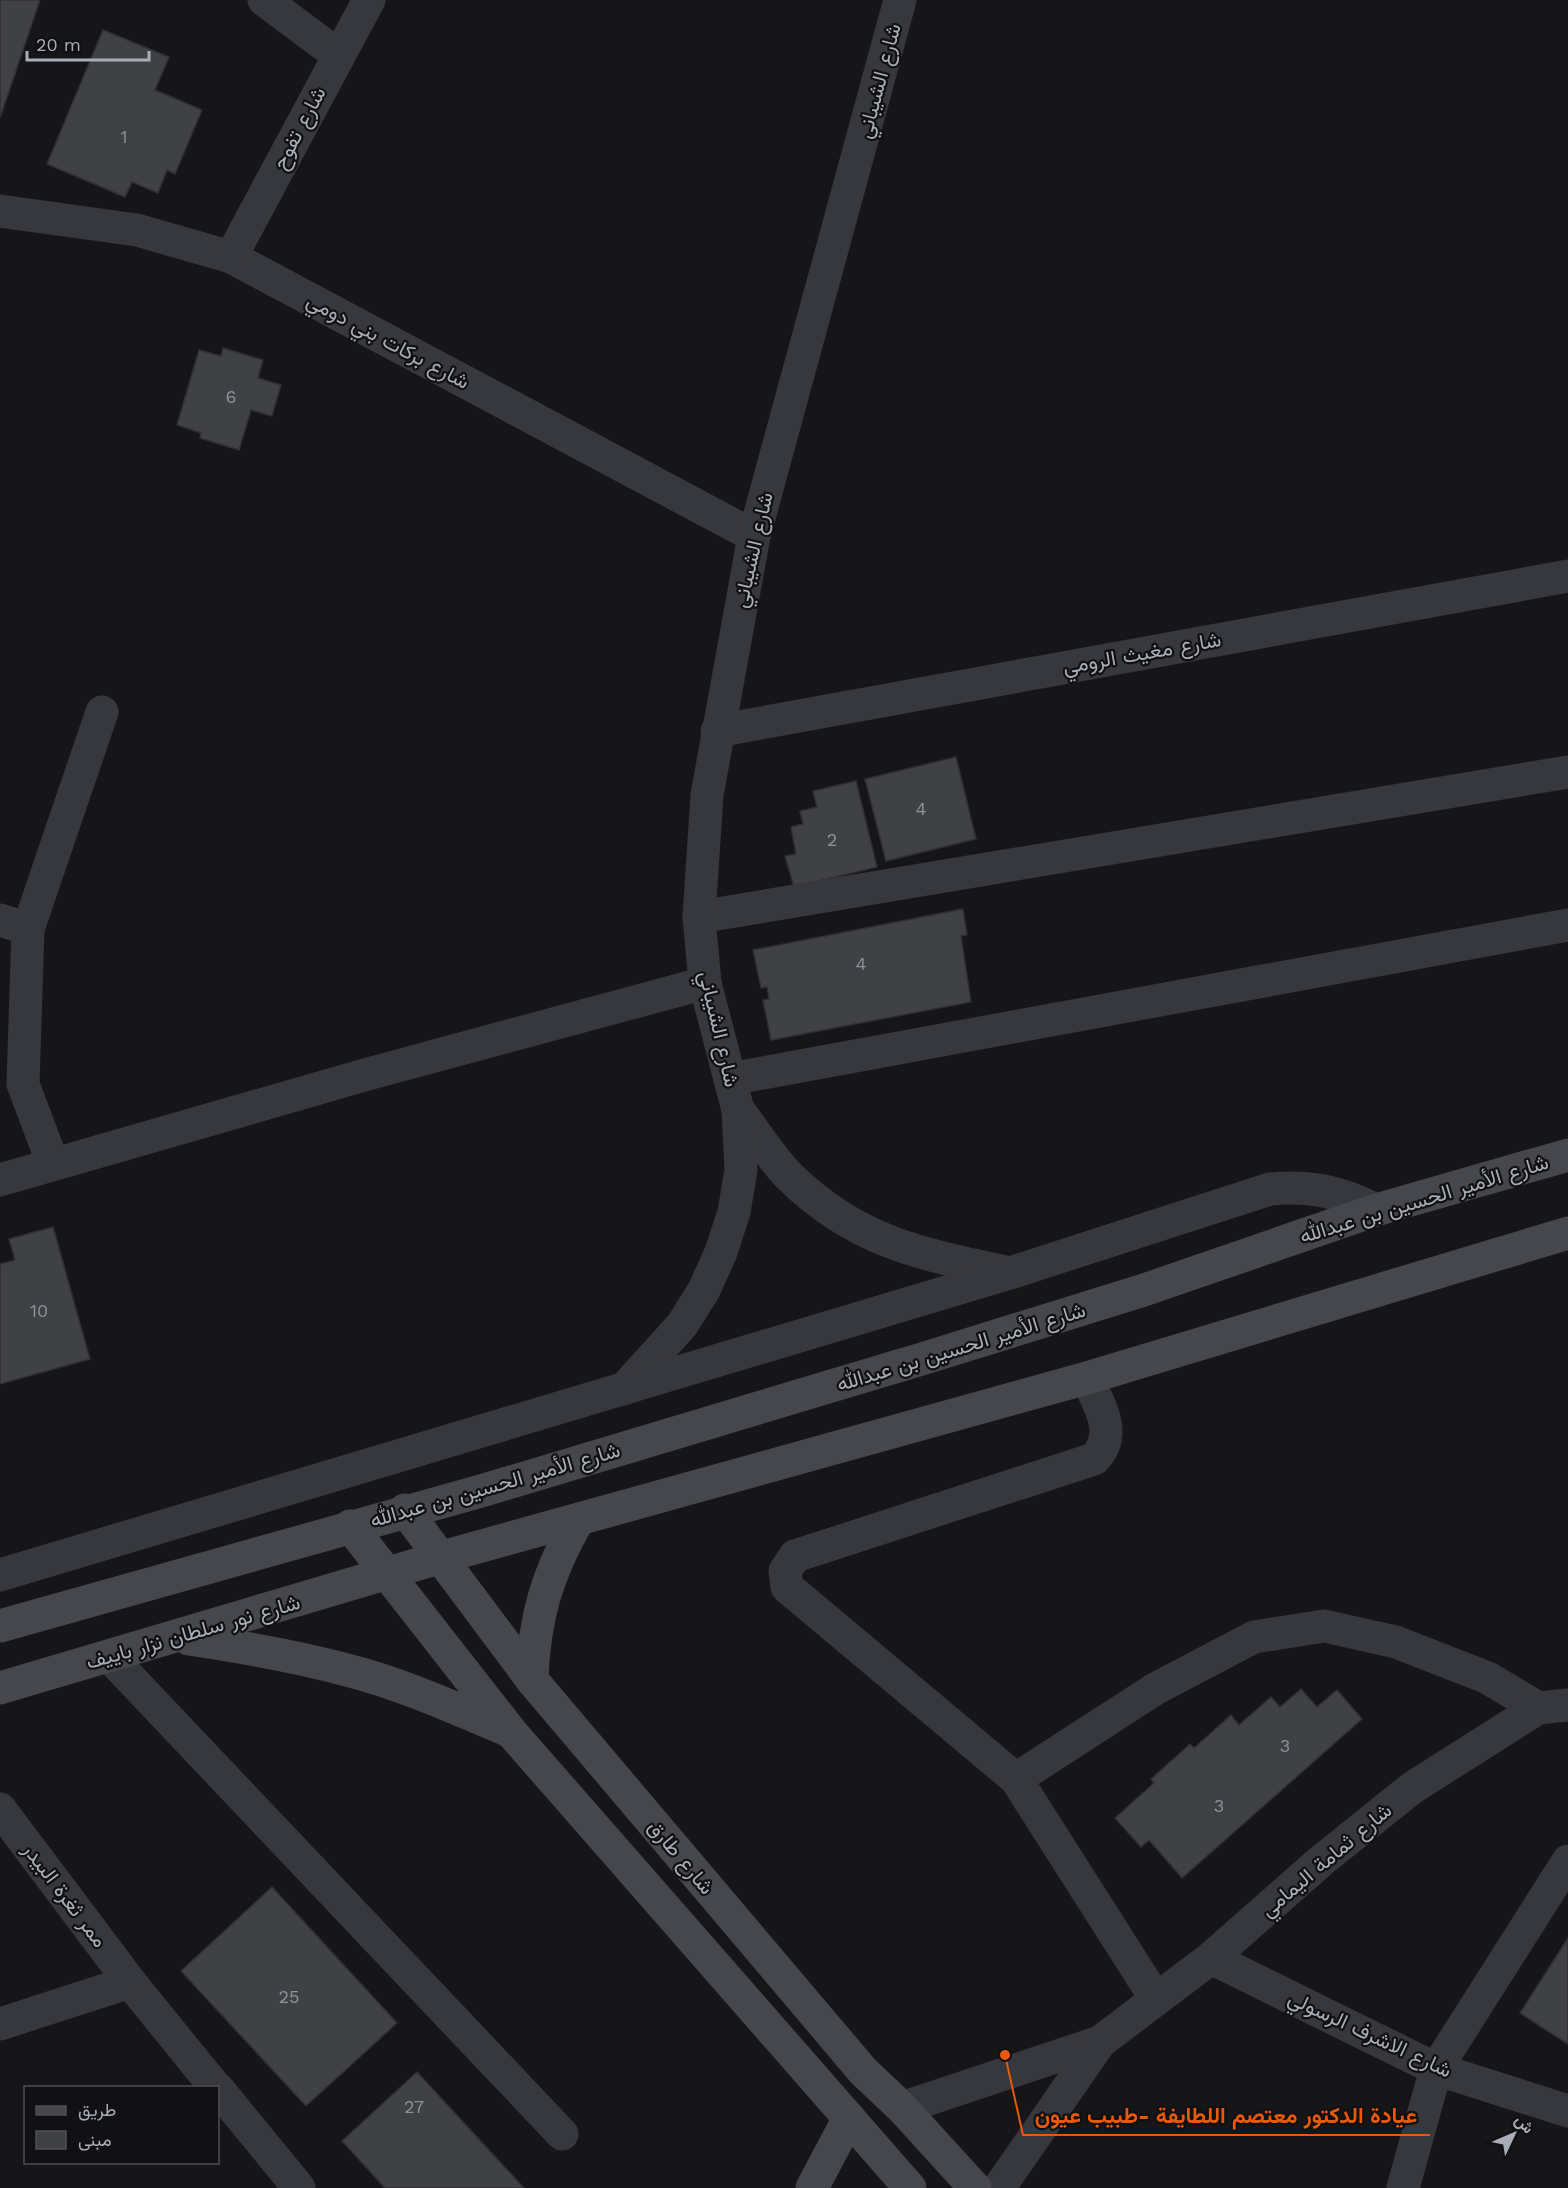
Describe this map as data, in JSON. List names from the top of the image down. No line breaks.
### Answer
{"streets":{"main road":["شارع الأمير الحسين بن عبدالله","شارع نور سلطان نزار باييف","شارع طارق"],"street":["شارع الشيباني","شارع تفوح","شارع بركات بني دومي","شارع مغيث الرومي","شارع ثمامة اليمامي","ممر ثغرة البيدر","شارع الاشرف الرسولي"]},"crossings":[["شارع الشيباني","شارع بركات بني دومي"],["شارع الشيباني","شارع مغيث الرومي"],["شارع تفوح","شارع بركات بني دومي"],["شارع الأمير الحسين بن عبدالله","شارع طارق"],["شارع طارق","شارع ثمامة اليمامي"],["شارع ثمامة اليمامي","شارع الاشرف الرسولي"]],"places":["عيادة الدكتور معتصم اللطايفة -طبيب عيون"],"house_numbers":["1","6","4","2","4","10","3","3","25","27"],"legend":["طريق","مبنى"],"scale_bar":"20 m","north":"top right"}
